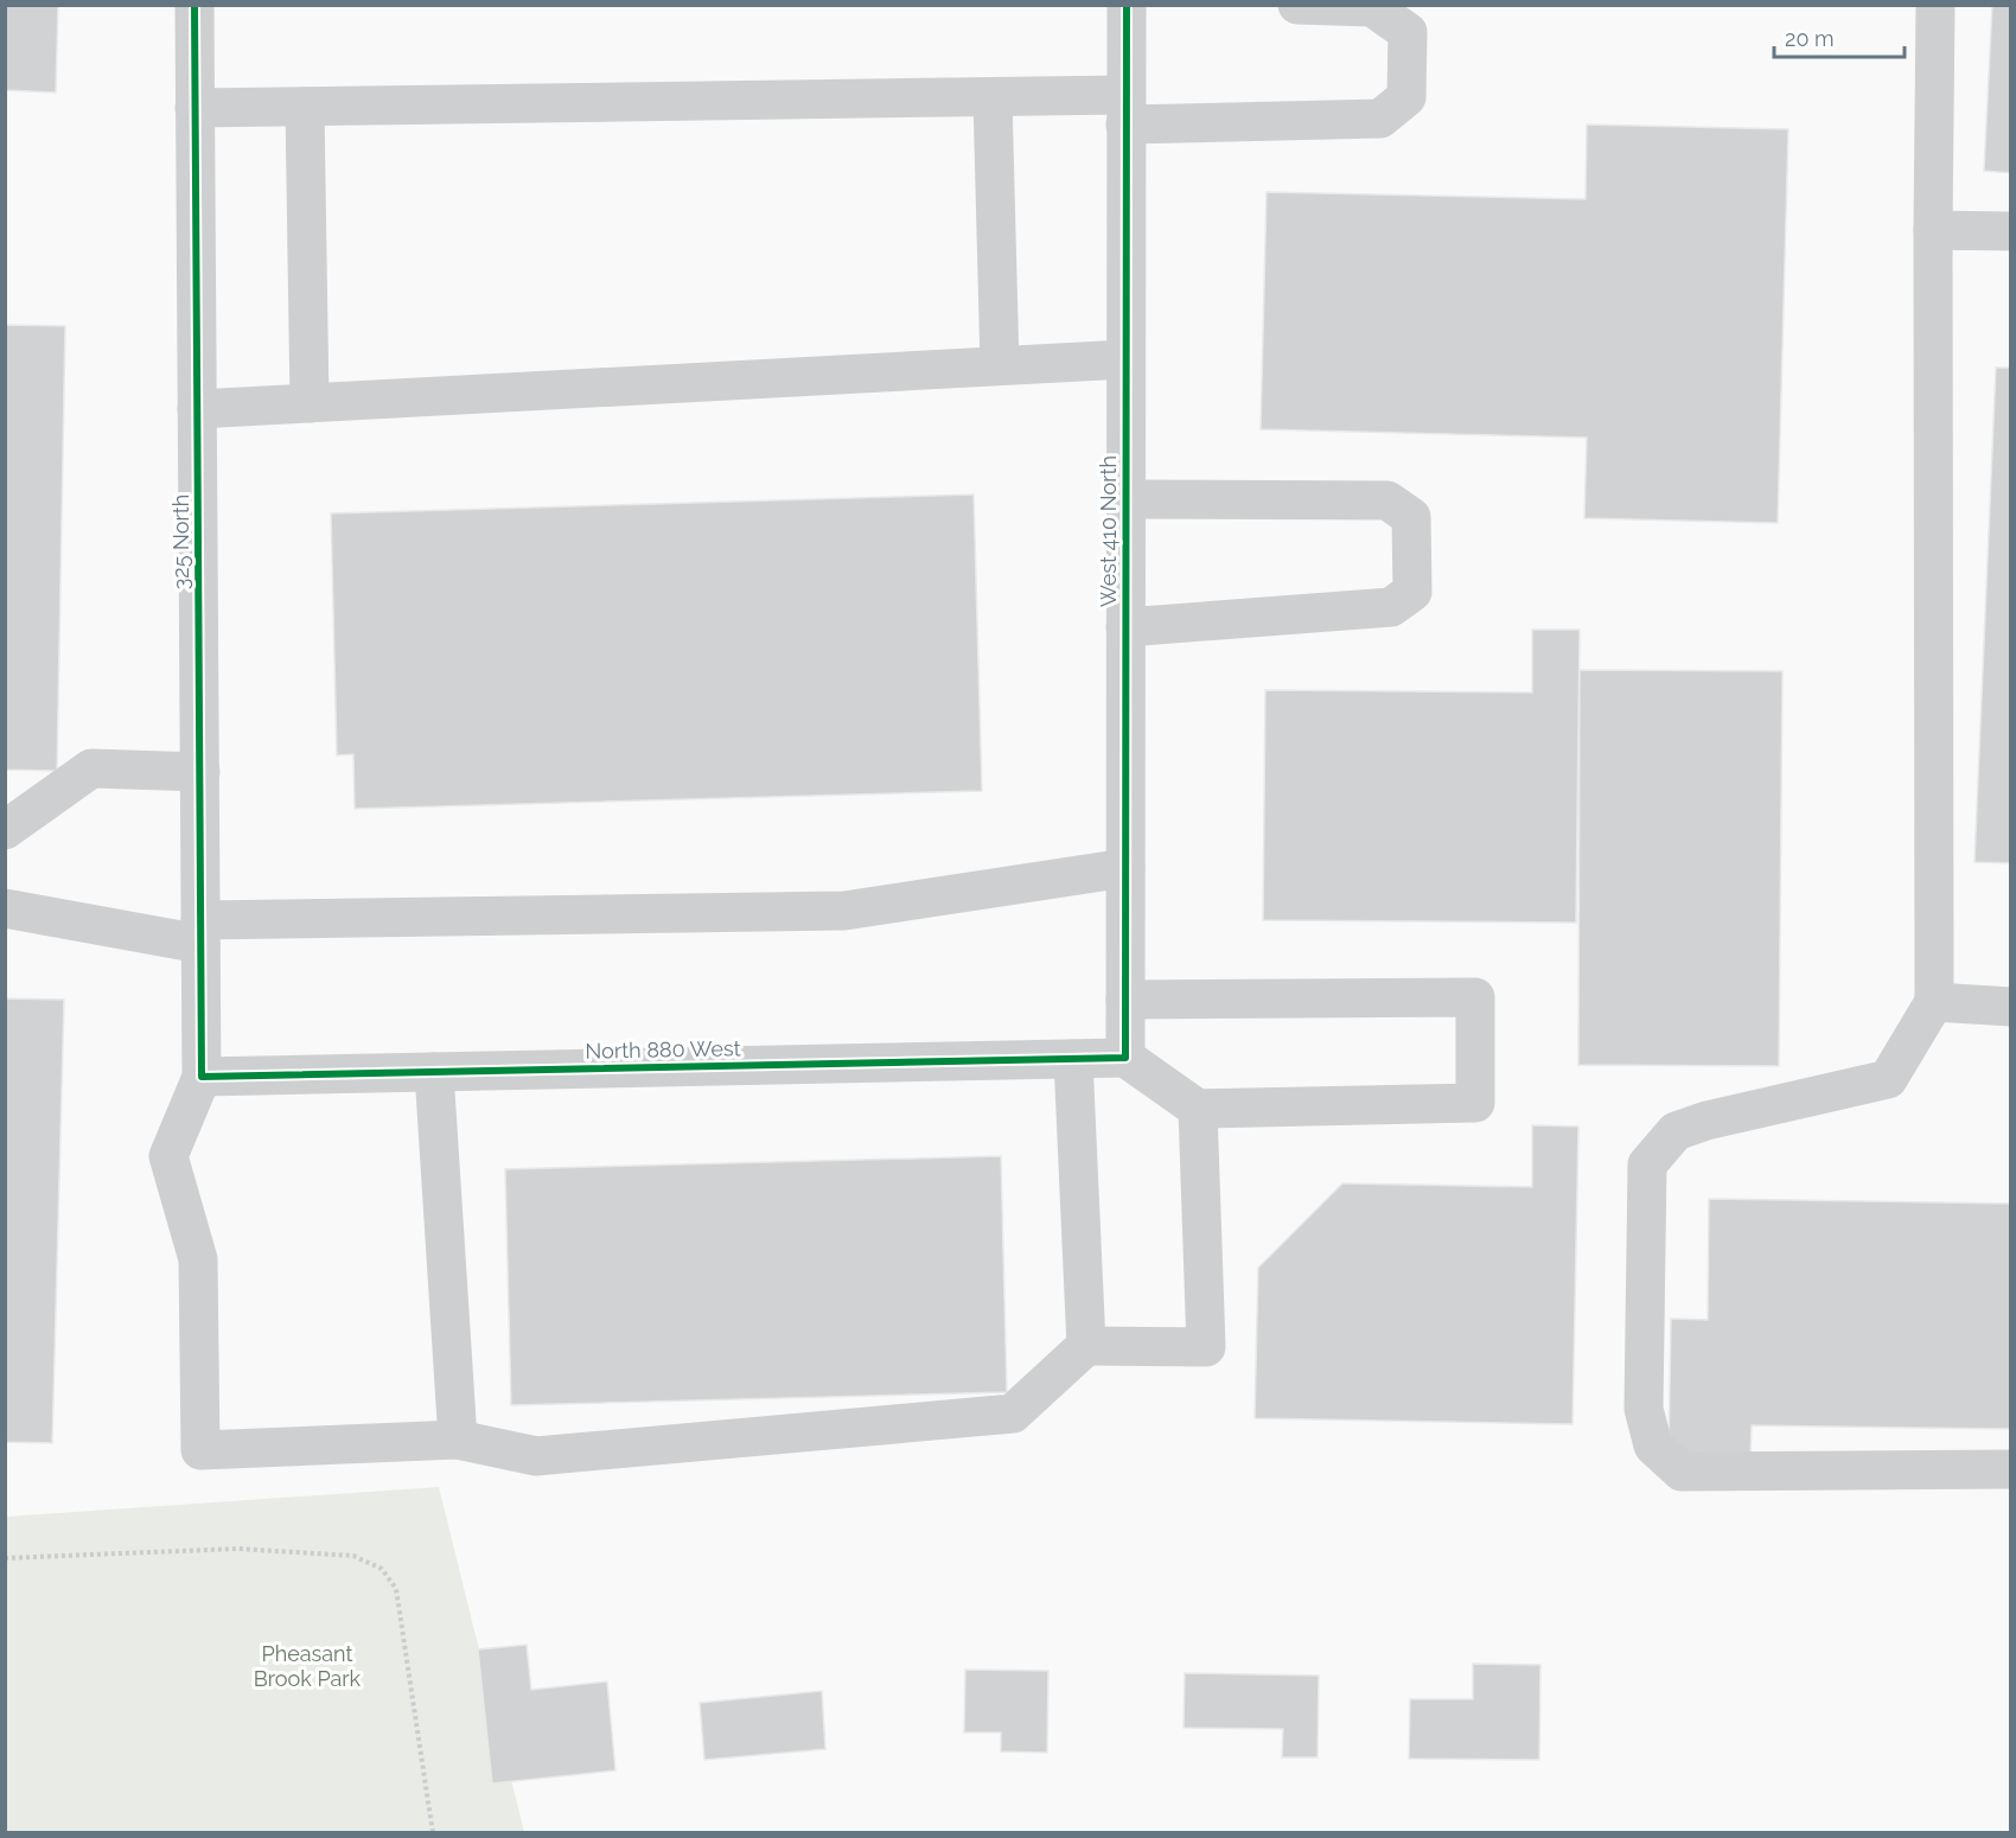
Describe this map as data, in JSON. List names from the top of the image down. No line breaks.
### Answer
{"streets":{"street":["West 410 North","325 North","North 880 West"]},"crossings":[["West 410 North","North 880 West"],["325 North","North 880 West"]],"parks":["Pheasant Brook Park"],"scale_bar":"20 m"}
